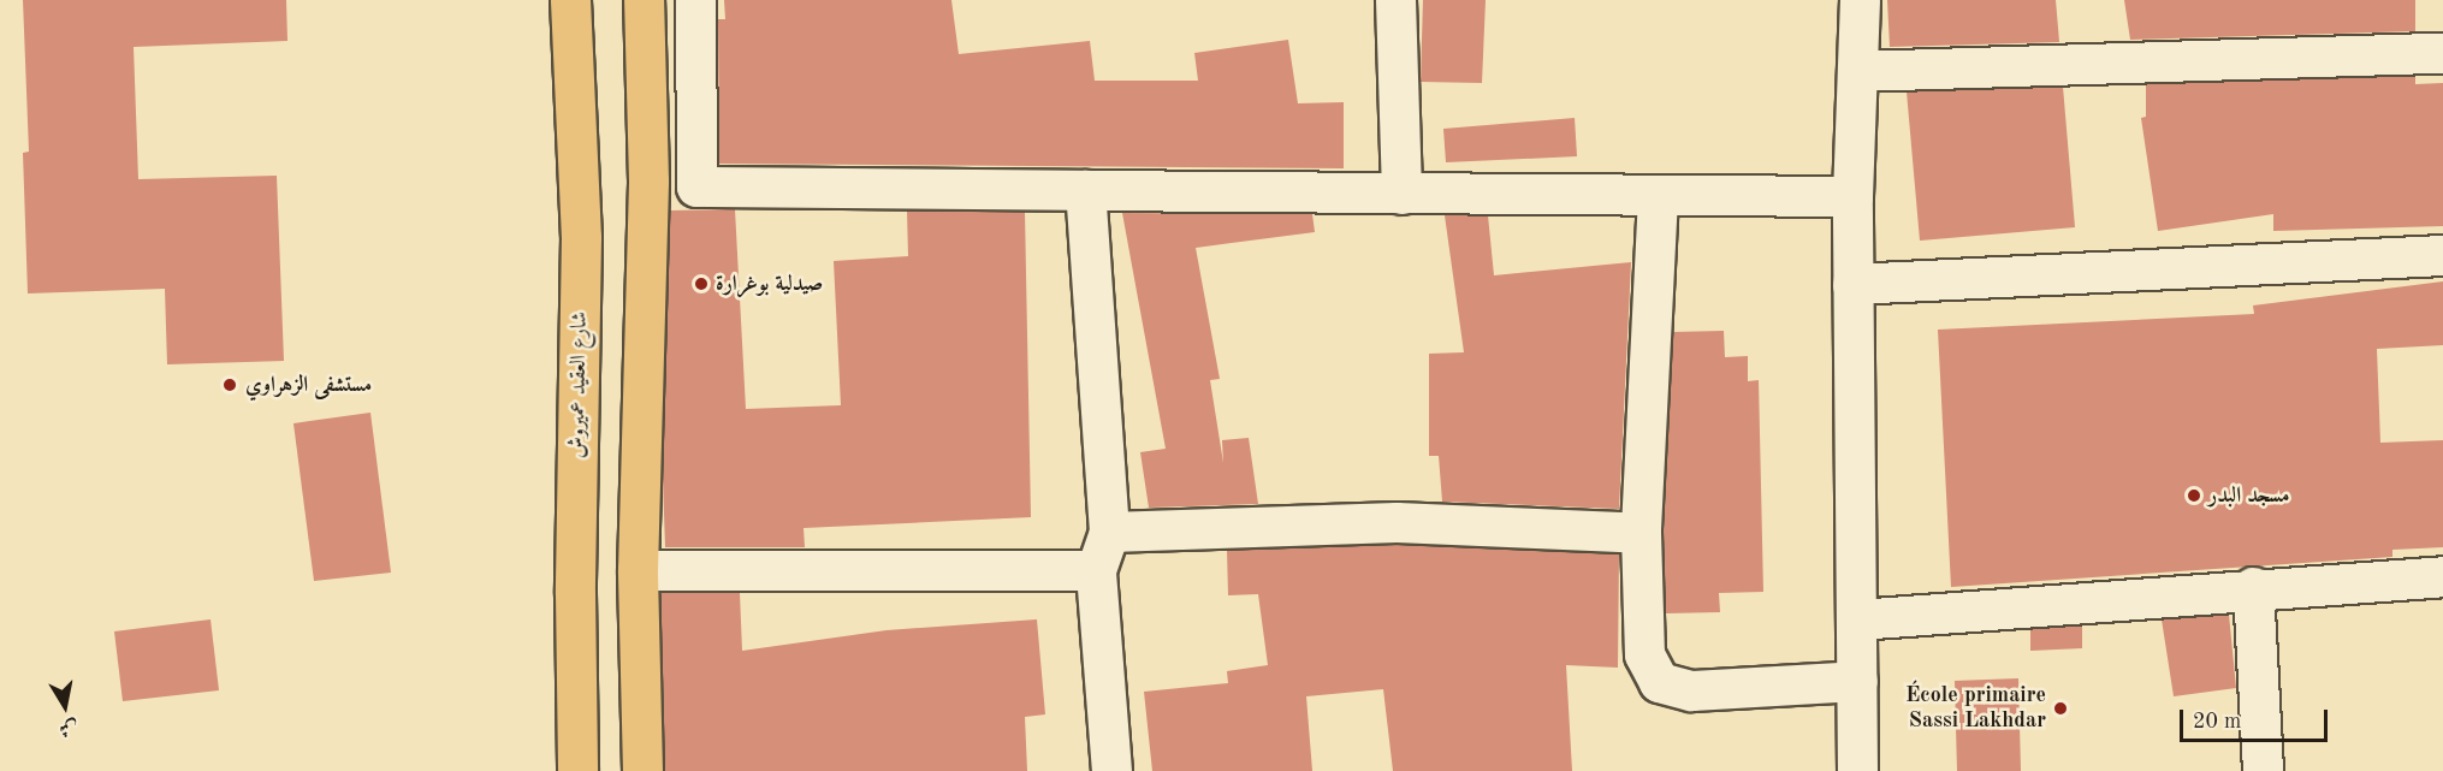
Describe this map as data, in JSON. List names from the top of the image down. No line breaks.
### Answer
{"streets":{"main road":["شارع العقيد عميروش"]},"places":["صيدلية بوغرارة","مستشفى الزهراوي","مسجد البدر","École primaire Sassi Lakhdar"],"scale_bar":"20 m","north":"bottom"}
